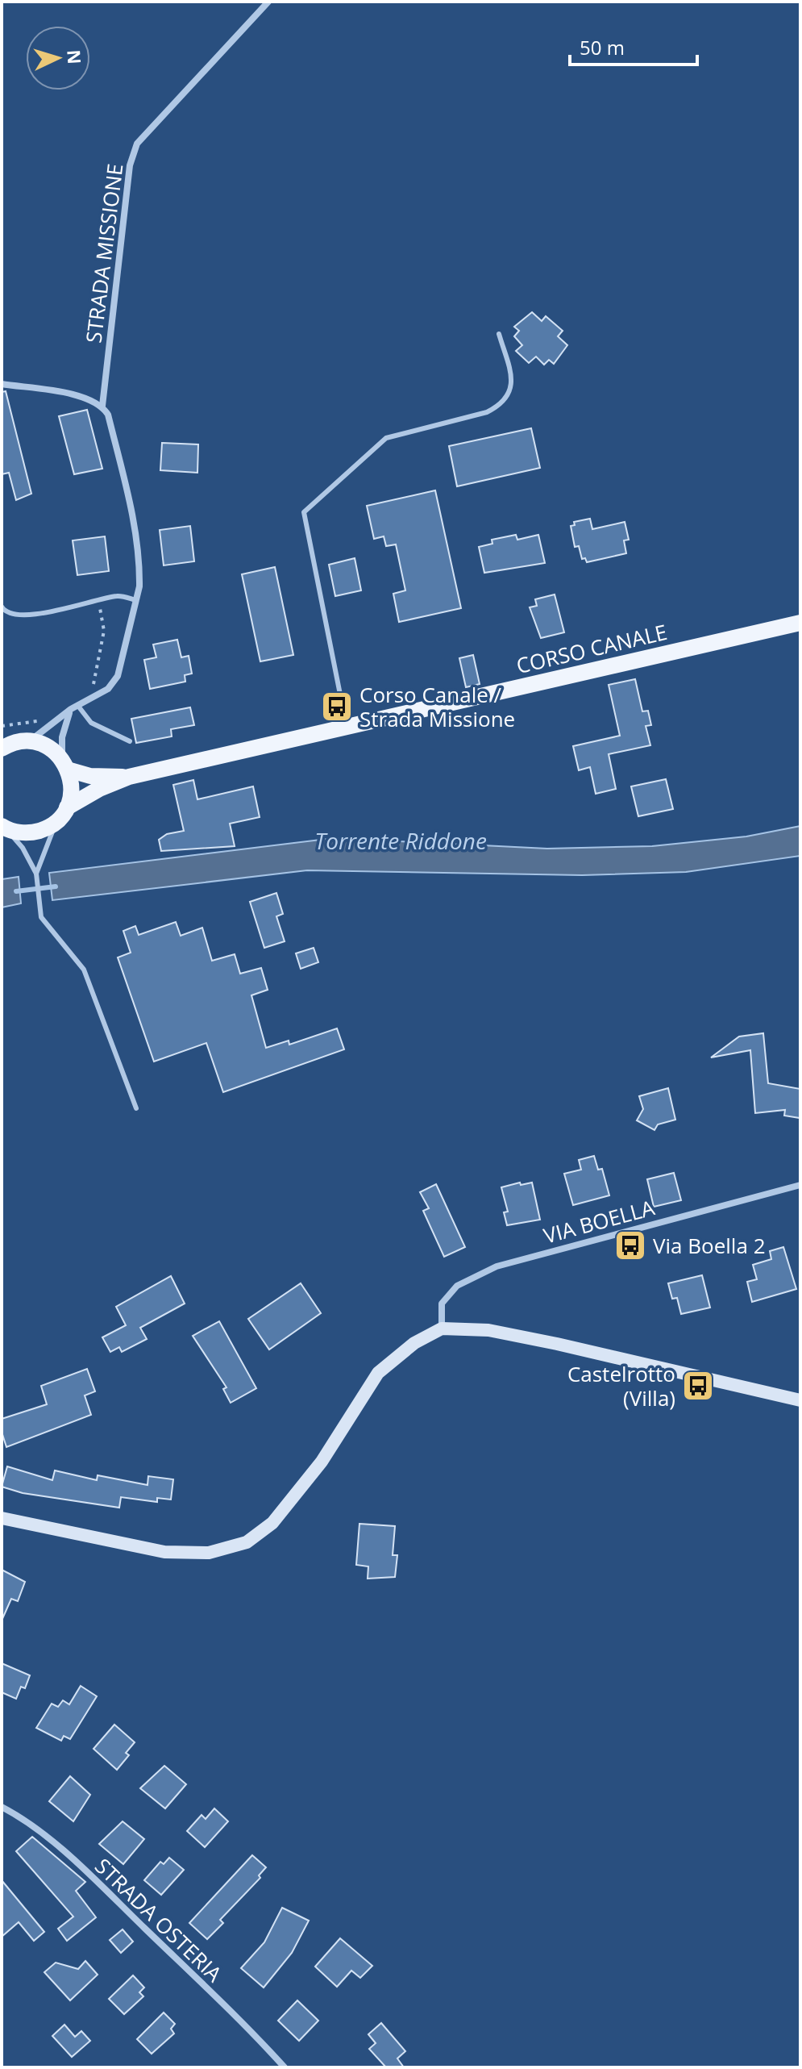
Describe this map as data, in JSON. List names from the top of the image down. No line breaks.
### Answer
{"streets":{"main road":["CORSO CANALE"],"street":["STRADA MISSIONE","VIA BOELLA","STRADA OSTERIA"]},"crossings":[["STRADA MISSIONE","CORSO CANALE"]],"water":["Torrente Riddone"],"places":{"bus stop":["Corso Canale / Strada Missione","Via Boella 2","Castelrotto (Villa)"]},"scale_bar":"50 m","north":"right"}
